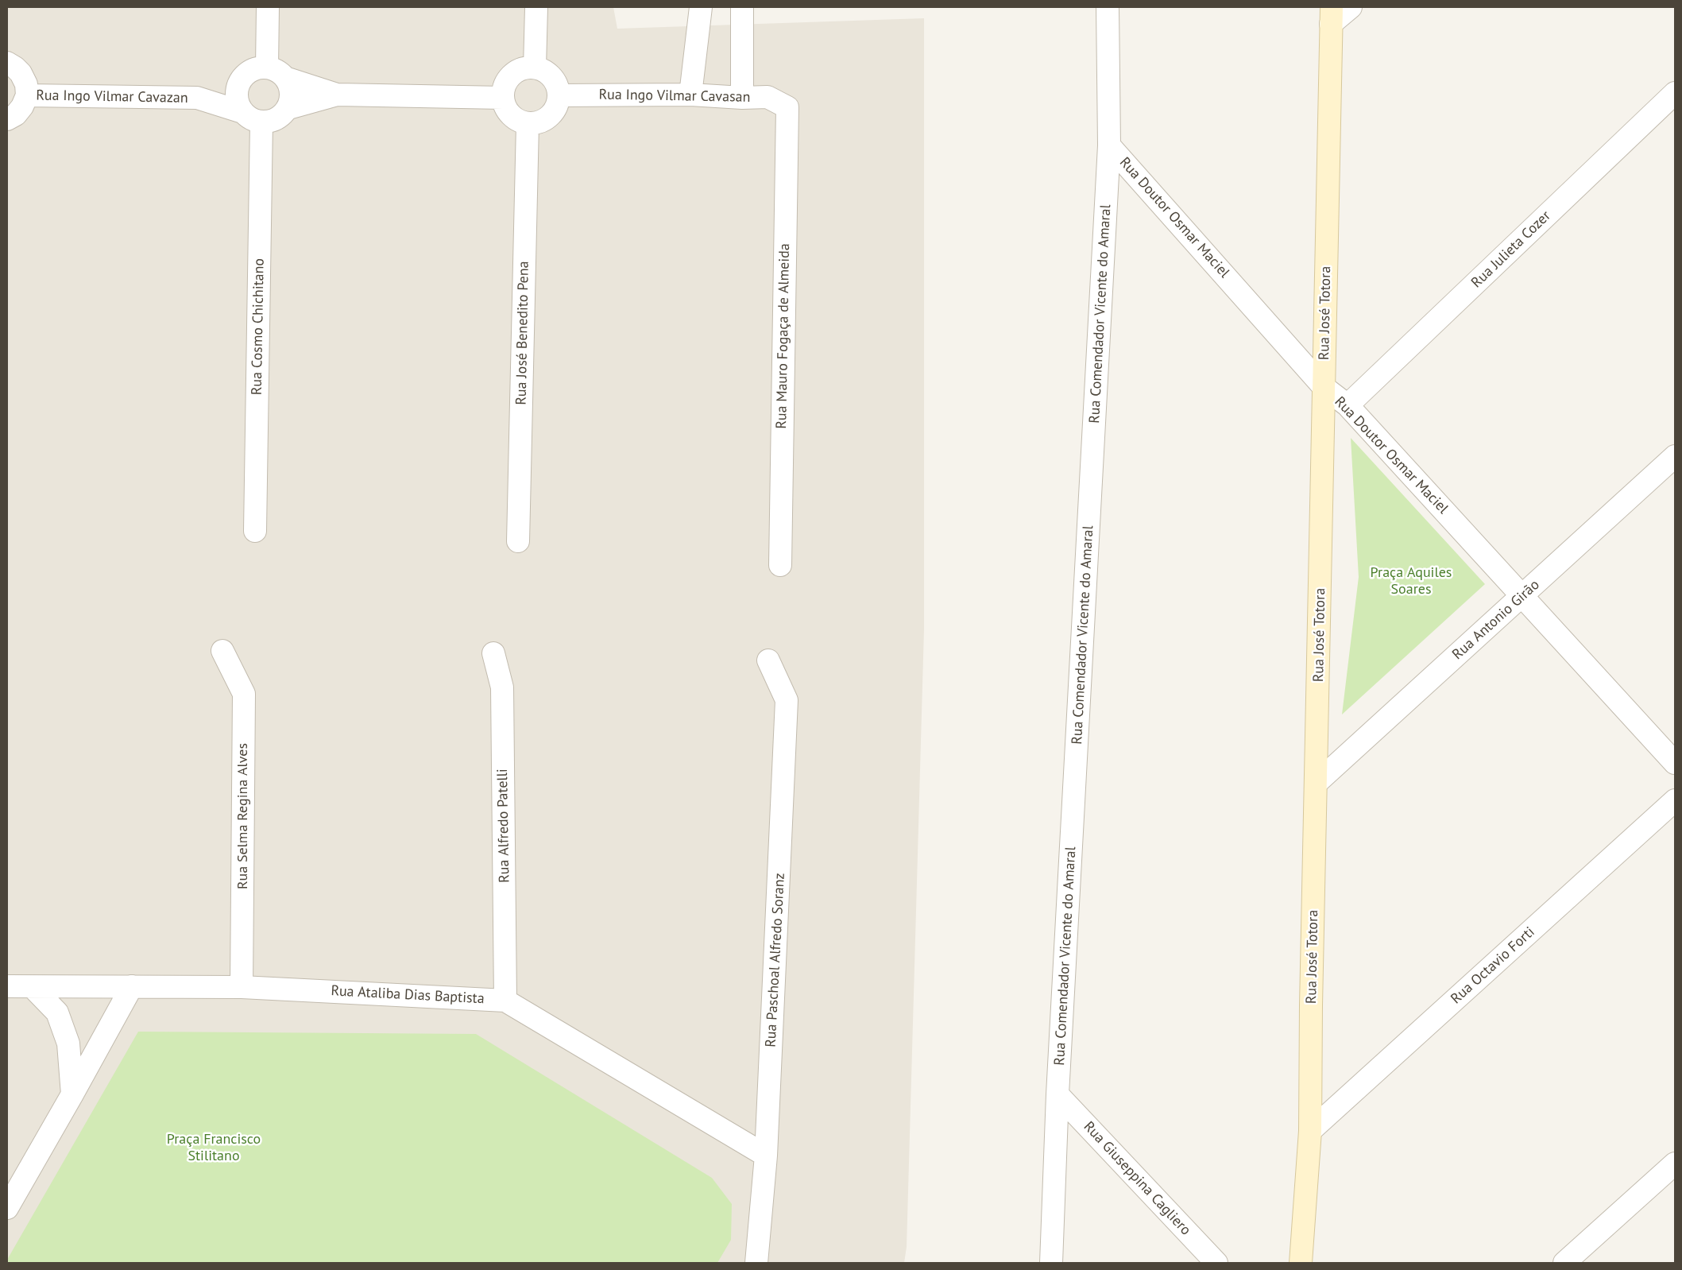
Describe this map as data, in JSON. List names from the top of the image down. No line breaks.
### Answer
{"streets":{"main road":["Rua José Totora"],"street":["Rua Ingo Vilmar Cavasan","Rua Ingo Vilmar Cavazan","Rua Doutor Osmar Maciel","Rua Julieta Cozer","Rua Comendador Vicente do Amaral","Rua Cosmo Chichitano","Rua José Benedito Pena","Rua Mauro Fogaça de Almeida","Rua Antonio Girão","Rua Selma Regina Alves","Rua Alfredo Patelli","Rua Paschoal Alfredo Soranz","Rua Octavio Forti","Rua Ataliba Dias Baptista","Rua Giuseppina Cagliero"]},"crossings":[["Rua Ingo Vilmar Cavasan","Rua José Benedito Pena"],["Rua Ingo Vilmar Cavasan","Rua Mauro Fogaça de Almeida"],["Rua Doutor Osmar Maciel","Rua Julieta Cozer"],["Rua Doutor Osmar Maciel","Rua José Totora"],["Rua Doutor Osmar Maciel","Rua Comendador Vicente do Amaral"],["Rua Doutor Osmar Maciel","Rua Antonio Girão"],["Rua José Totora","Rua Antonio Girão"],["Rua José Totora","Rua Octavio Forti"],["Rua Comendador Vicente do Amaral","Rua Giuseppina Cagliero"],["Rua Selma Regina Alves","Rua Ataliba Dias Baptista"],["Rua Alfredo Patelli","Rua Ataliba Dias Baptista"],["Rua Paschoal Alfredo Soranz","Rua Ataliba Dias Baptista"]],"parks":["Praça Aquiles Soares","Praça Francisco Stilitano"]}
